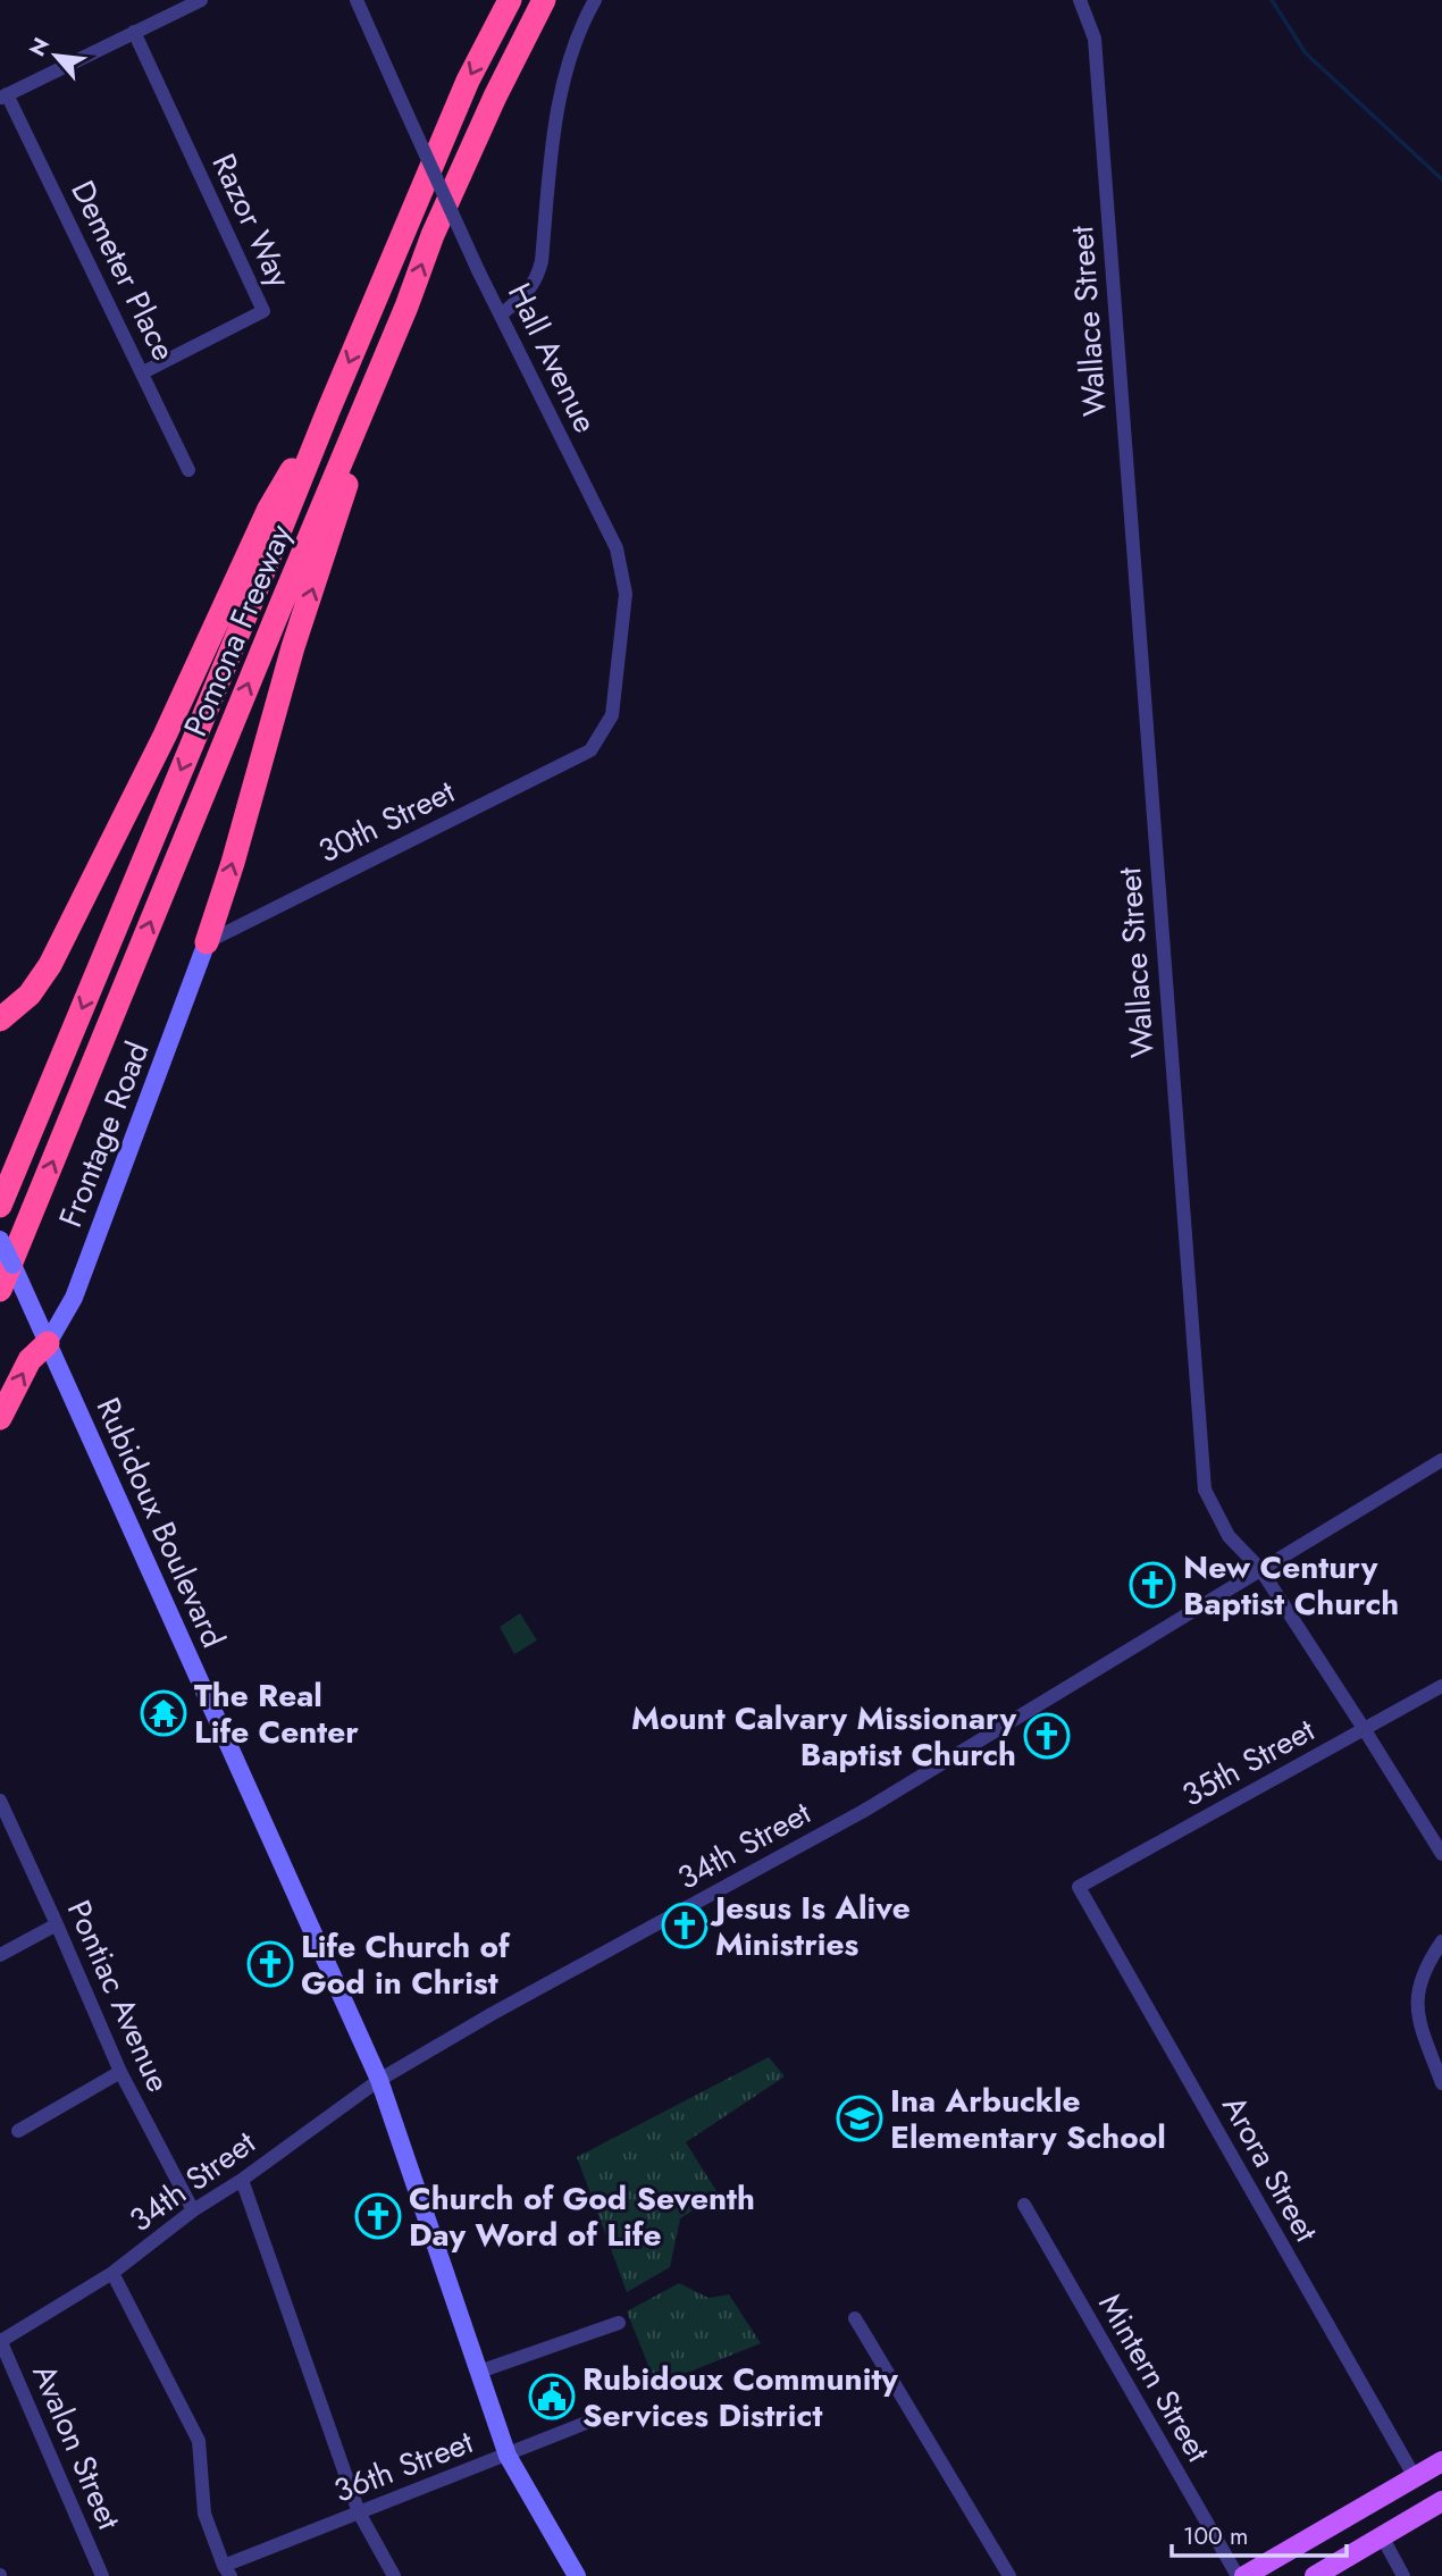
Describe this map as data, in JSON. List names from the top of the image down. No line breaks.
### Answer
{"streets":{"highway":["Pomona Freeway"],"main road":["Frontage Road","Rubidoux Boulevard"],"street":["Razor Way","Demeter Place","Wallace Street","Hall Avenue","30th Street","35th Street","34th Street","Pontiac Avenue","Arora Street","Mintern Street","Avalon Street","36th Street"]},"crossings":[["Razor Way","Demeter Place"],["Wallace Street","35th Street"],["Wallace Street","34th Street"],["Hall Avenue","30th Street"],["30th Street","Frontage Road"],["Frontage Road","Rubidoux Boulevard"],["Rubidoux Boulevard","34th Street"],["Rubidoux Boulevard","36th Street"],["35th Street","Arora Street"],["34th Street","Pontiac Avenue"],["34th Street","Avalon Street"]],"places":{"church":["New Century Baptist Church","Mount Calvary Missionary Baptist Church","Jesus Is Alive Ministries","Life Church of God in Christ","Church of God Seventh Day Word of Life"],"temple":["The Real Life Center"],"school or university":["Ina Arbuckle Elementary School"],"public building":["Rubidoux Community Services District"]},"scale_bar":"100 m","north":"top left"}
